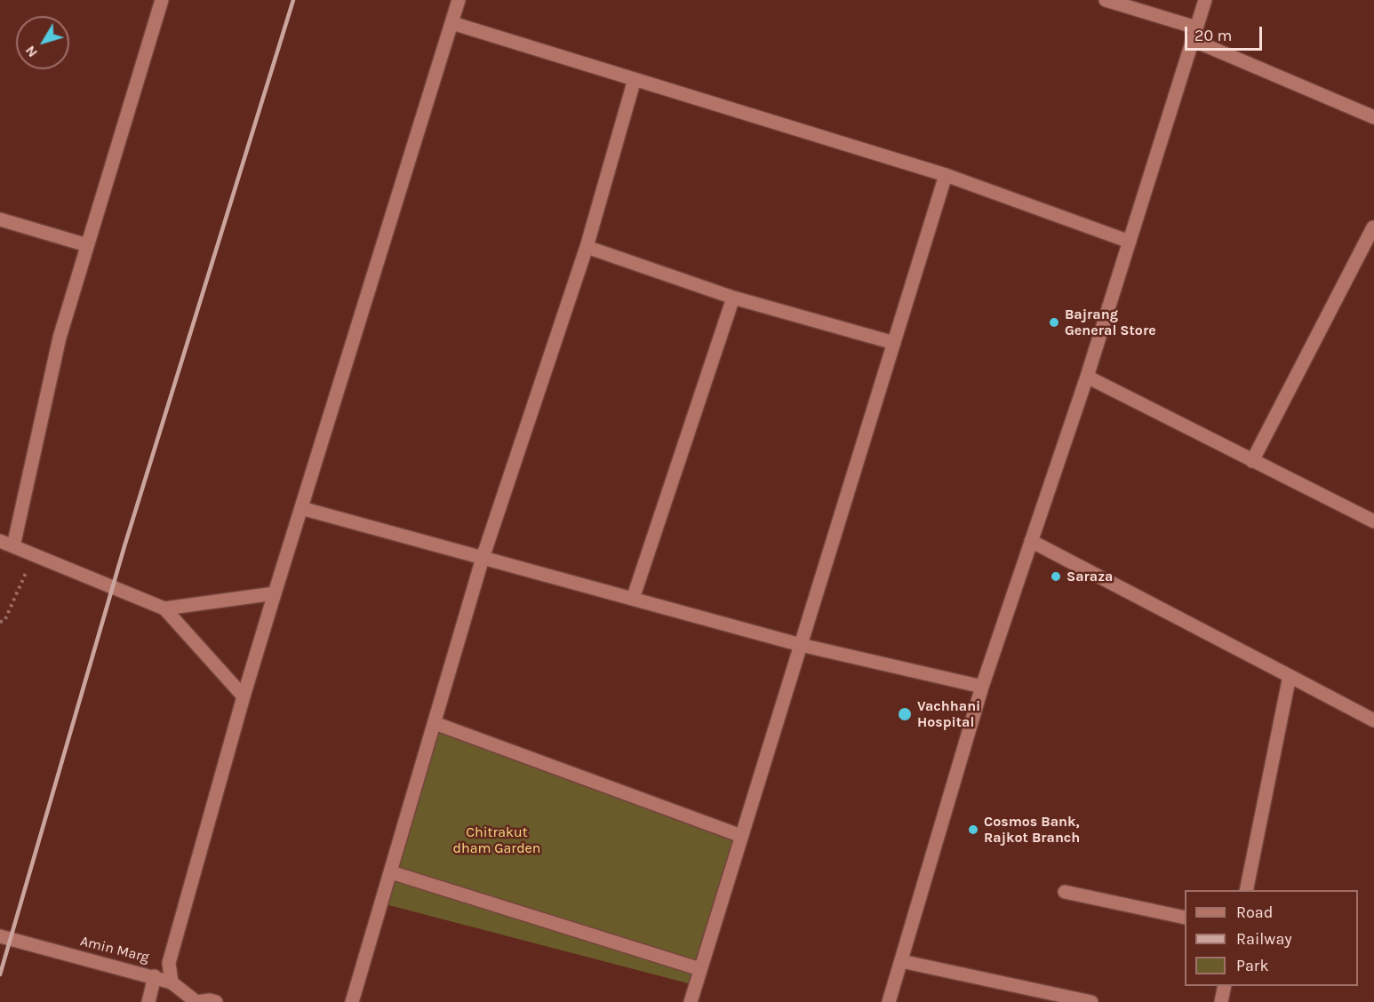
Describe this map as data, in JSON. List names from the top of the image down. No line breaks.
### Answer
{"streets":{"street":["Amin Marg"]},"parks":["Chitrakut dham Garden"],"places":["Bajrang General Store","Saraza","Vachhani Hospital","Cosmos Bank, Rajkot Branch"],"legend":["Road","Railway","Park"],"scale_bar":"20 m","north":"bottom left"}
